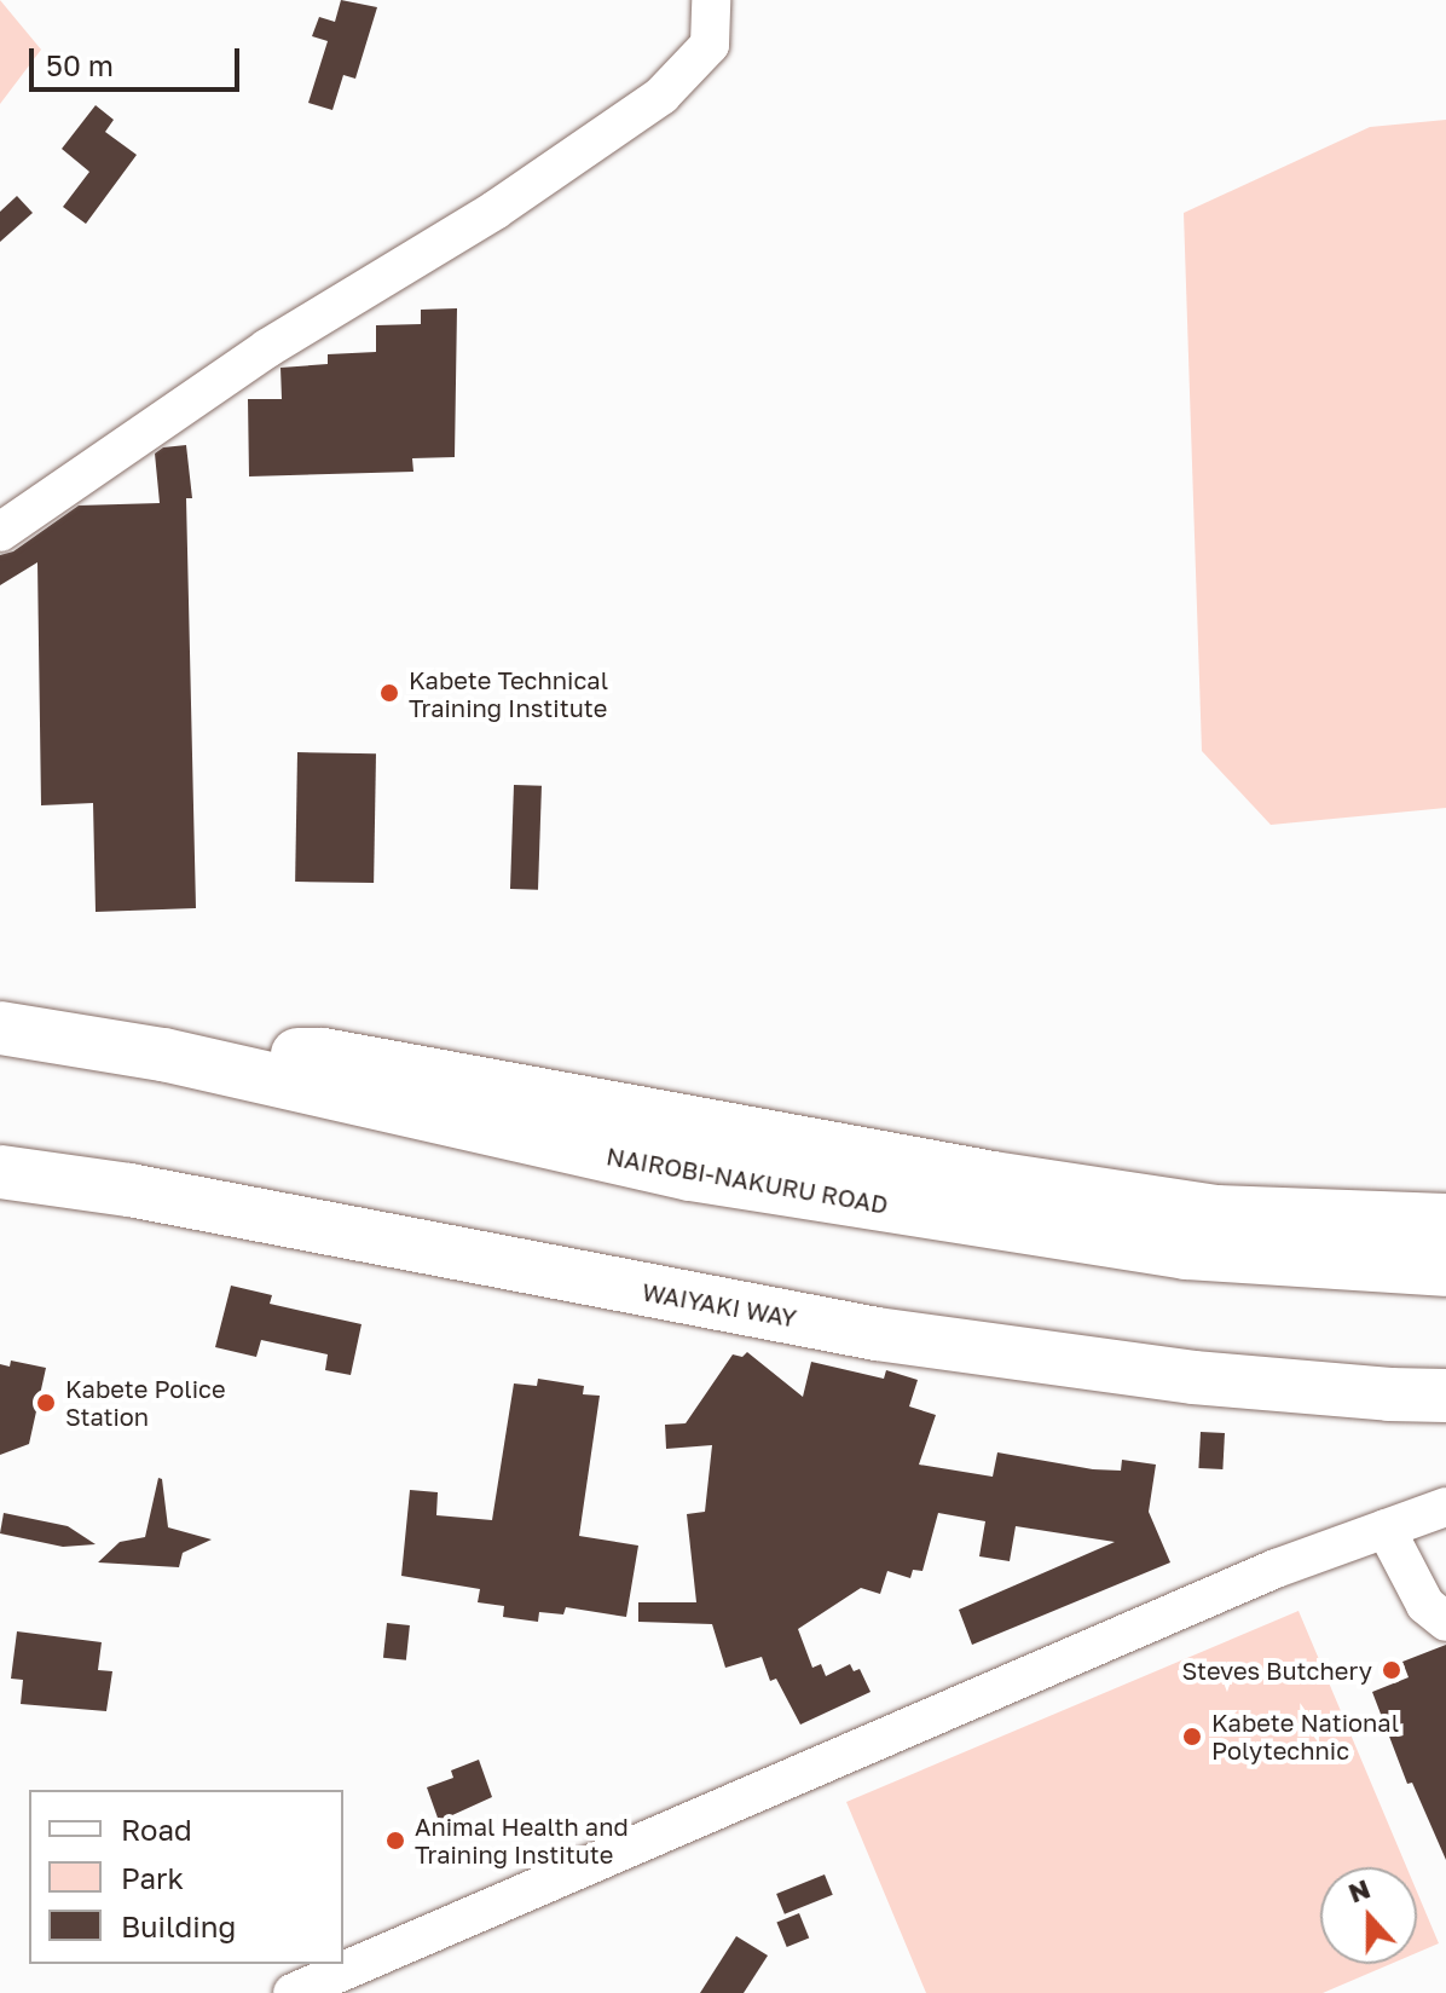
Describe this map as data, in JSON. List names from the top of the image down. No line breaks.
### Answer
{"streets":{"highway":["NAIROBI-NAKURU ROAD","WAIYAKI WAY"]},"places":["Kabete Technical Training Institute","Kabete Police Station","Steves Butchery","Kabete National Polytechnic","Animal Health and Training Institute"],"legend":["Road","Park","Building"],"scale_bar":"50 m","north":"top"}
